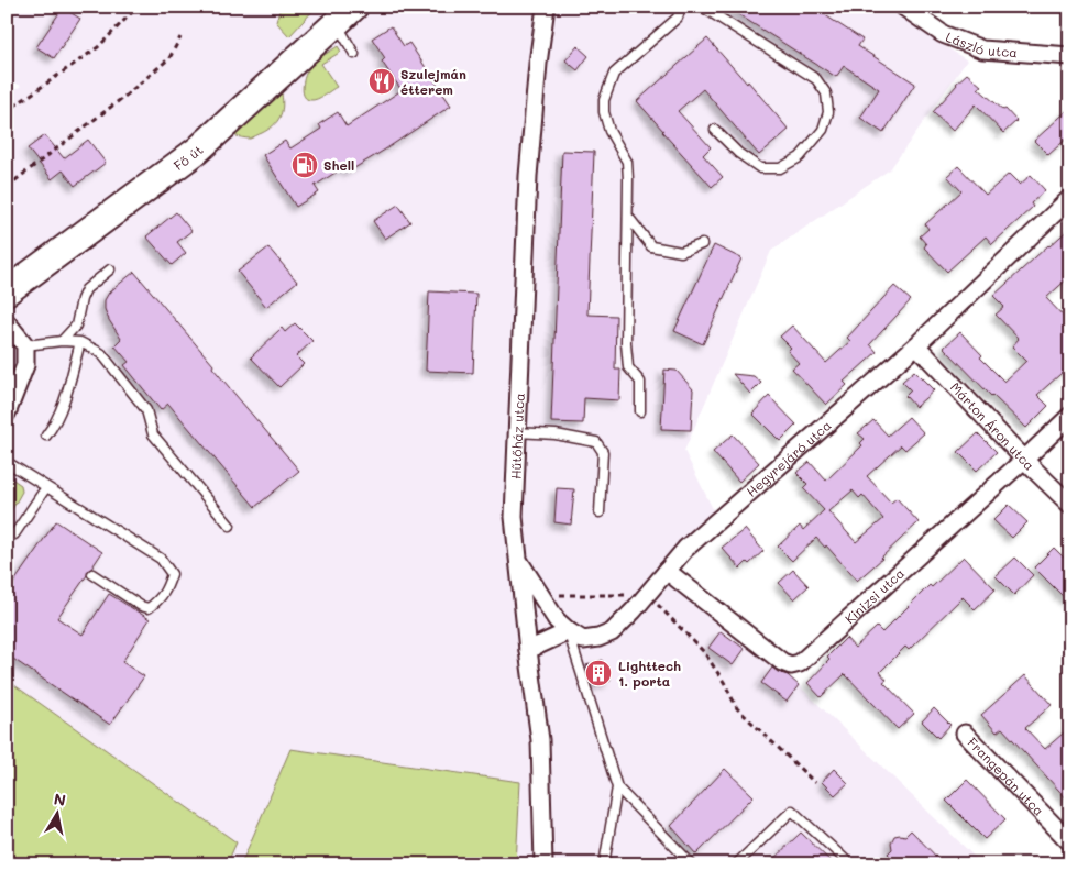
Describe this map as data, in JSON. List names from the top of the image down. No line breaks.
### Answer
{"streets":{"main road":["Fő út"],"street":["László utca","Márton Áron utca","Hűtőház utca","Hegyrejáró utca","Kinizsi utca","Frangepán utca"]},"crossings":[["Márton Áron utca","Hegyrejáró utca"],["Márton Áron utca","Kinizsi utca"],["Hegyrejáró utca","Kinizsi utca"]],"places":{"restaurant":["Szulejmán étterem"],"fuel station":["Shell"],"building":["Lighttech 1. porta"]},"north":"top"}
